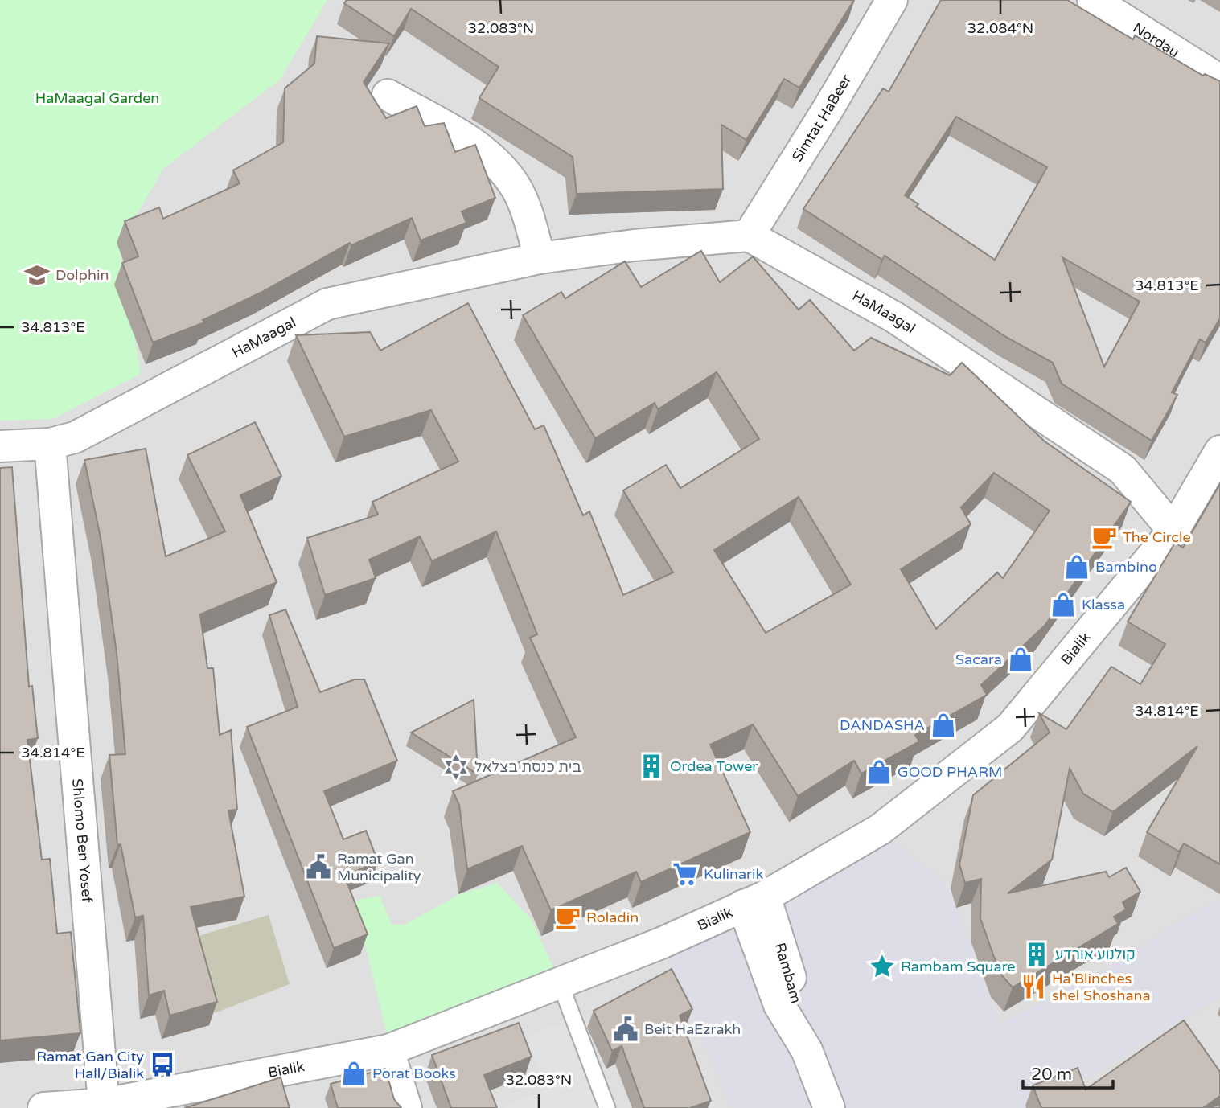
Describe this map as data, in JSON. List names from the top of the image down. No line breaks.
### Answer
{"streets":{"street":["Nordau","Simtat HaBeer","HaMaagal","Bialik","Shlomo Ben Yosef","Rambam"]},"crossings":[["Simtat HaBeer","HaMaagal"],["HaMaagal","Bialik"],["HaMaagal","Shlomo Ben Yosef"],["Bialik","Shlomo Ben Yosef"],["Bialik","Rambam"]],"parks":["HaMaagal Garden"],"places":{"school or university":["Dolphin"],"cafe":["The Circle","Roladin"],"shop":["Bambino","Klassa","Sacara","DANDASHA","GOOD PHARM","Porat Books"],"building":["Ordea Tower","קולנוע אורדע"],"synagogue":["בית כנסת בצלאל"],"public building":["Ramat Gan Municipality","Beit HaEzrakh"],"supermarket":["Kulinarik"],"place":["Rambam Square"],"restaurant":["Ha'Blinches shel Shoshana"],"bus stop":["Ramat Gan City Hall/Bialik"]},"scale_bar":"20 m","coordinates":["32.083°N","32.084°N","34.813°E","34.814°E"]}
